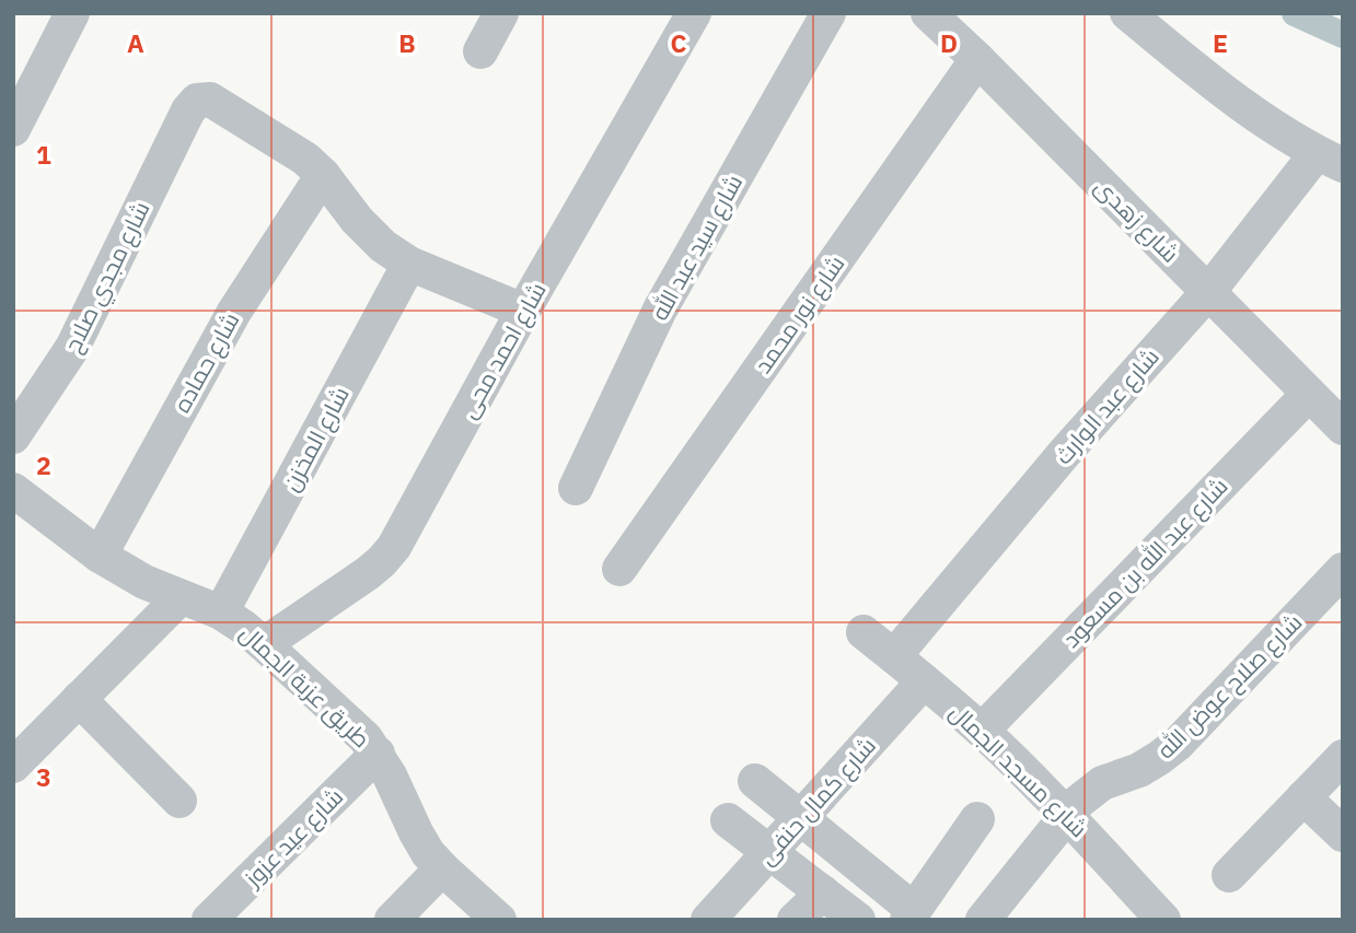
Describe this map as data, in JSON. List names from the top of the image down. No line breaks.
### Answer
{"streets":{"street":["شارع زهدى","شارع سيد عبد الله","شارع مجدي صلاح","شارع نور محمد","شارع احمد محى","شارع حماده","شارع عبد الوارث","شارع المخزن","شارع عبد الله بن مسعود","طريق عزبة الجمال","شارع صلاح عوض الله","شارع مسجد الجمال","شارع كمال حنفى","شارع عيد عزوز"]},"crossings":[["شارع زهدى","شارع نور محمد"],["شارع زهدى","شارع عبد الوارث"],["شارع زهدى","شارع عبد الله بن مسعود"],["شارع مجدي صلاح","شارع حماده"],["شارع احمد محى","طريق عزبة الجمال"],["شارع حماده","طريق عزبة الجمال"],["شارع عبد الوارث","شارع مسجد الجمال"],["شارع المخزن","طريق عزبة الجمال"],["شارع عبد الله بن مسعود","شارع مسجد الجمال"],["طريق عزبة الجمال","شارع عيد عزوز"],["شارع صلاح عوض الله","شارع مسجد الجمال"],["شارع مسجد الجمال","شارع كمال حنفى"]],"grid":{"columns":["A","B","C","D","E"],"rows":["1","2","3"]}}
